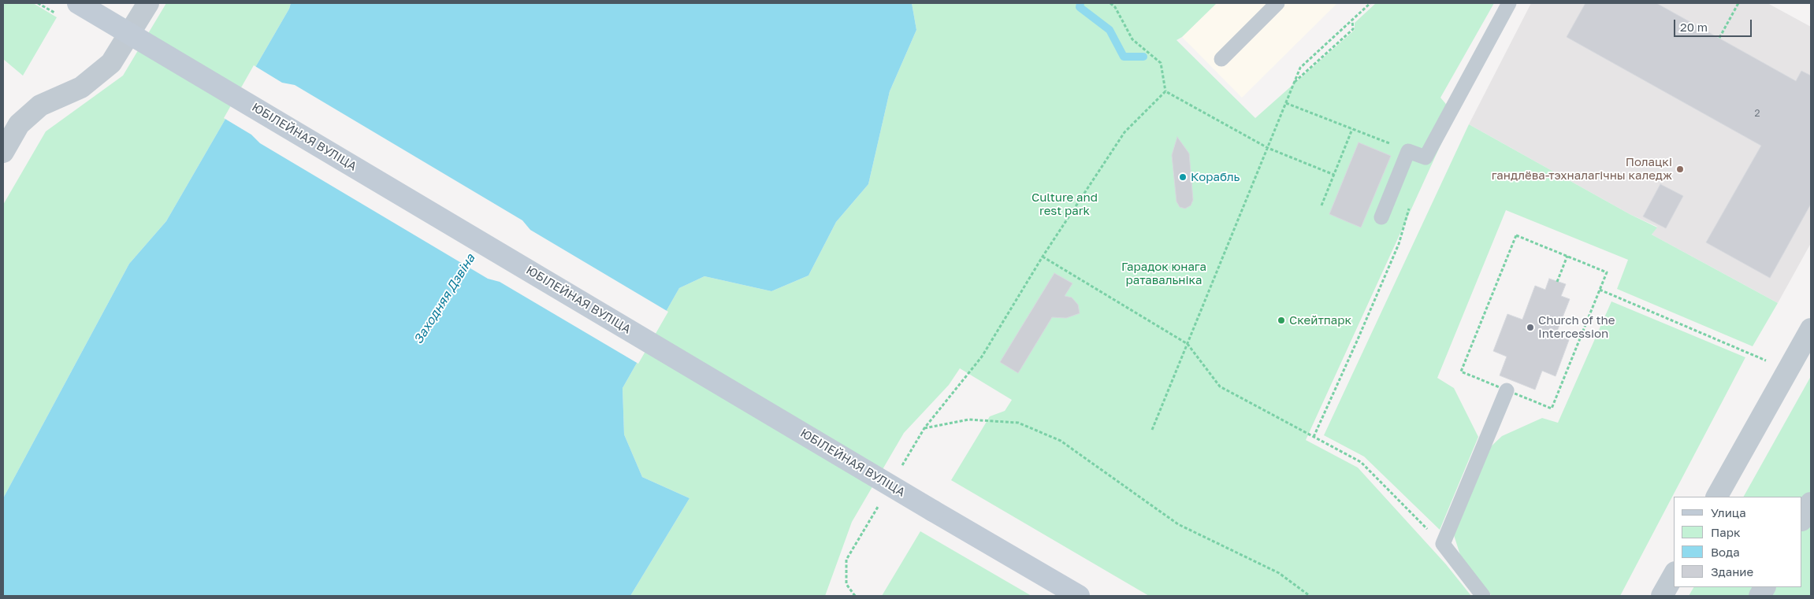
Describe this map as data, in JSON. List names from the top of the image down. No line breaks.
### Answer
{"streets":{"main road":["ЮБІЛЕЙНАЯ ВУЛІЦА"]},"water":["Заходняя Дзвіна"],"parks":["Culture and rest park","Гарадок юнага ратавальніка"],"places":["Полацкі гандлёва-тэхналагічны каледж","Корабль","Скейтпарк","Church of the Intercession"],"house_numbers":["2"],"legend":["Улица","Парк","Вода","Здание"],"scale_bar":"20 m"}
